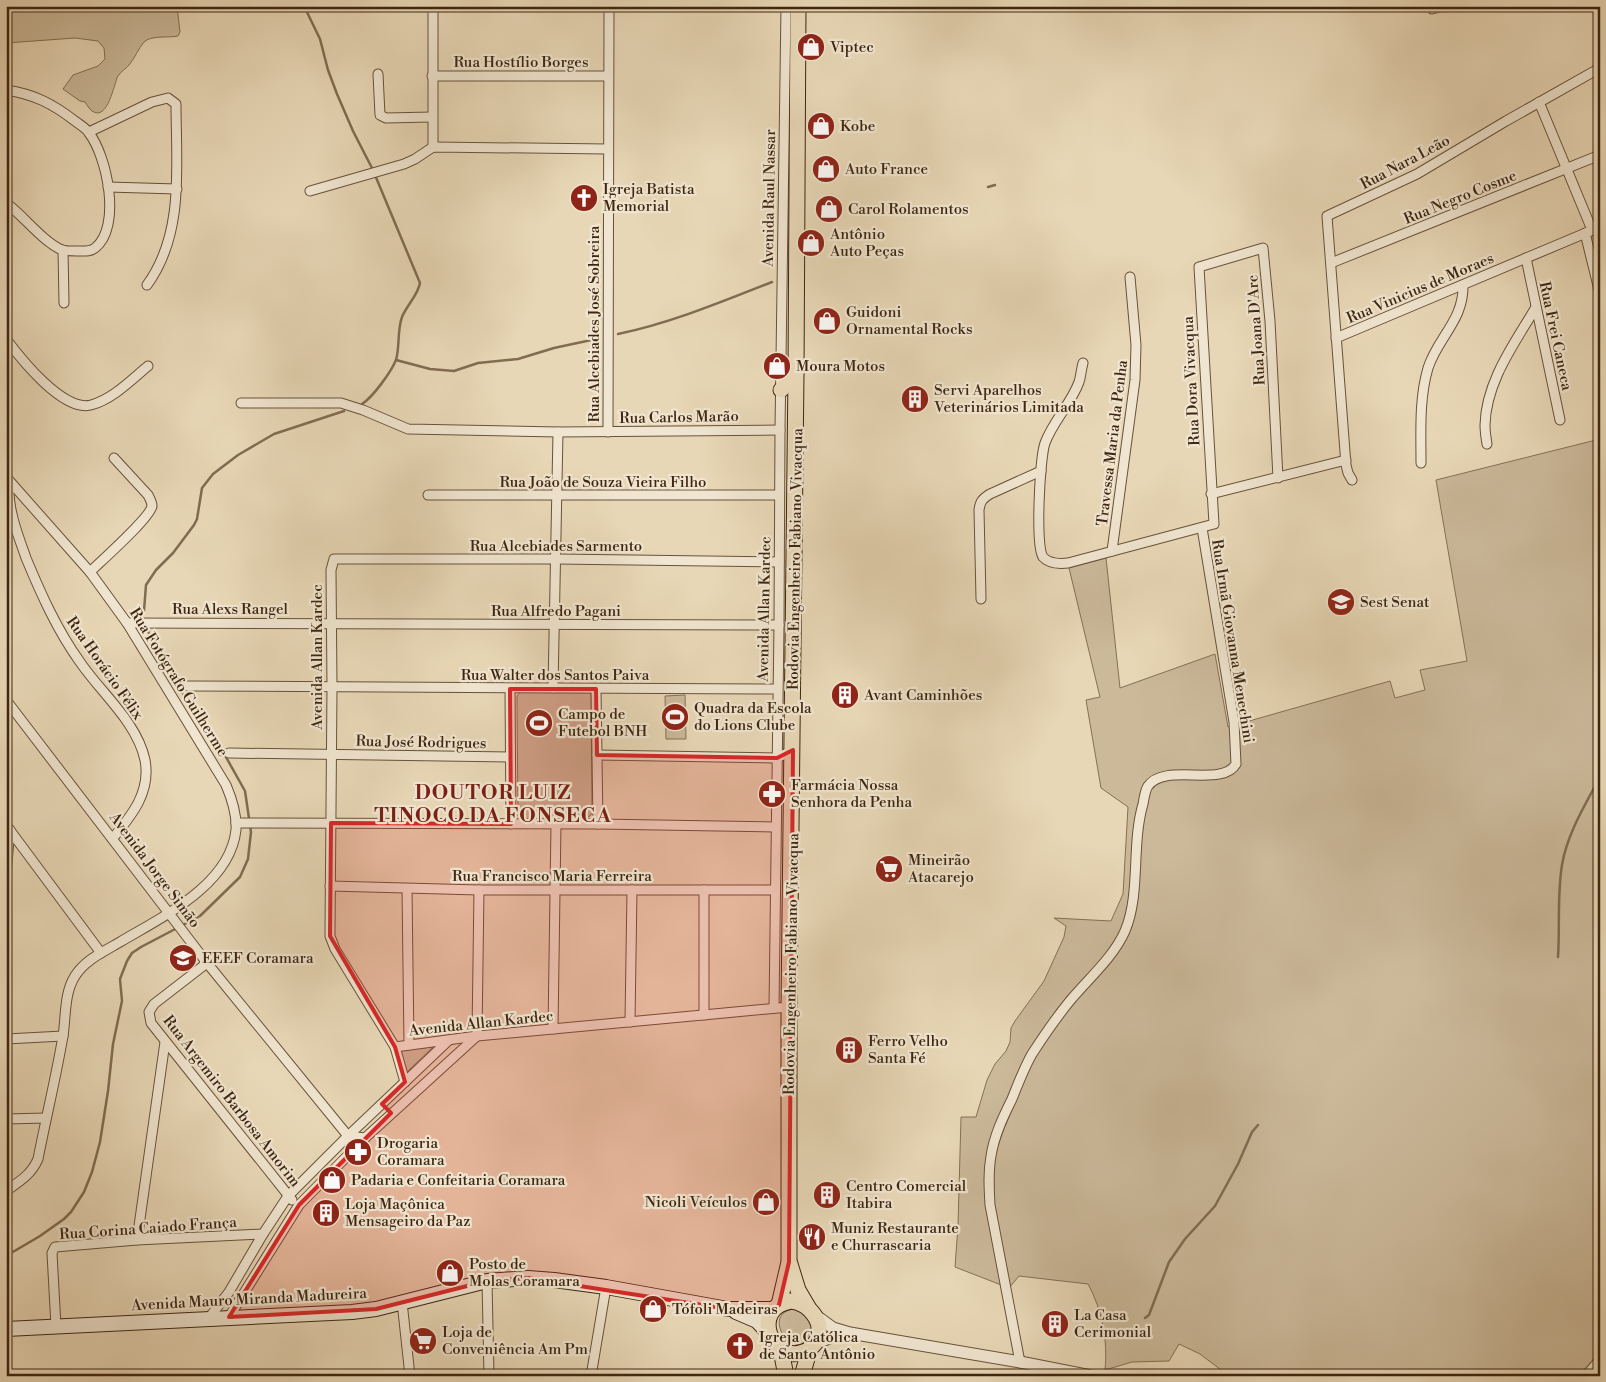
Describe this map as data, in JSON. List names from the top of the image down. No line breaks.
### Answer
{"streets":{"highway":["Rodovia Engenheiro Fabiano Vivacqua"],"main road":["Avenida Mauro Miranda Madureira"],"street":["Rua Hostílio Borges","Rua Nara Leão","Rua Negro Cosme","Avenida Raul Nassar","Rua Vinicius de Moraes","Rua Alcebiades José Sobreira","Rua Joana D'Arc","Rua Frei Caneca","Rua Dora Vivacqua","Rua Carlos Marão","Travessa Maria da Penha","Rua João de Souza Vieira Filho","Rua Alcebiades Sarmento","Rua Alexs Rangel","Avenida Allan Kardec","Rua Alfredo Pagani","Rua Irmã Giovanna Menechini","Rua Horácio Félix","Rua Walter dos Santos Paiva","Rua Fotógrafo Guilherme","Rua José Rodrigues","Avenida Jorge Simão","Rua Francisco Maria Ferreira","Rua Argemiro Barbosa Amorim","Rua Corina Caiado França"]},"crossings":[["Rua Hostílio Borges","Rua Alcebiades José Sobreira"],["Rua Nara Leão","Rua Negro Cosme"],["Rua Nara Leão","Rua Vinicius de Moraes"],["Avenida Raul Nassar","Rodovia Engenheiro Fabiano Vivacqua"],["Avenida Raul Nassar","Avenida Allan Kardec"],["Rua Vinicius de Moraes","Rua Frei Caneca"],["Rua Alcebiades José Sobreira","Rua Carlos Marão"],["Rua Joana D'Arc","Rua Dora Vivacqua"],["Rua Carlos Marão","Avenida Allan Kardec"],["Rua João de Souza Vieira Filho","Avenida Allan Kardec"],["Rua Alcebiades Sarmento","Avenida Allan Kardec"],["Rodovia Engenheiro Fabiano Vivacqua","Avenida Allan Kardec"],["Rua Alexs Rangel","Avenida Allan Kardec"],["Rua Alexs Rangel","Rua Alfredo Pagani"],["Rua Alexs Rangel","Rua Fotógrafo Guilherme"],["Avenida Allan Kardec","Rua Alfredo Pagani"],["Avenida Allan Kardec","Rua Walter dos Santos Paiva"],["Avenida Allan Kardec","Rua José Rodrigues"],["Avenida Allan Kardec","Rua Francisco Maria Ferreira"],["Rua Horácio Félix","Rua Fotógrafo Guilherme"],["Rua Horácio Félix","Avenida Jorge Simão"],["Rua Fotógrafo Guilherme","Avenida Jorge Simão"],["Avenida Jorge Simão","Rua Argemiro Barbosa Amorim"],["Rua Corina Caiado França","Avenida Mauro Miranda Madureira"]],"districts":["DOUTOR LUIZ TINOCO DA FONSECA"],"places":{"shop":["Viptec","Kobe","Auto France","Carol Rolamentos","Antônio Auto Peças","Guidoni Ornamental Rocks","Moura Motos","Padaria e Confeitaria Coramara","Nicoli Veículos","Posto de Molas Coramara","Tófoli Madeiras"],"church":["Igreja Batista Memorial","Igreja Católica de Santo Antônio"],"building":["Servi Aparelhos Veterinários Limitada","Avant Caminhões","Ferro Velho Santa Fé","Centro Comercial Itabira","Loja Maçônica Mensageiro da Paz","La Casa Cerimonial"],"school or university":["Sest Senat","EEEF Coramara"],"sports":["Quadra da Escola do Lions Clube","Campo de Futebol BNH"],"pharmacy":["Farmácia Nossa Senhora da Penha","Drogaria Coramara"],"supermarket":["Mineirão Atacarejo","Loja de Conveniência Am Pm"],"restaurant":["Muniz Restaurante e Churrascaria"]}}
